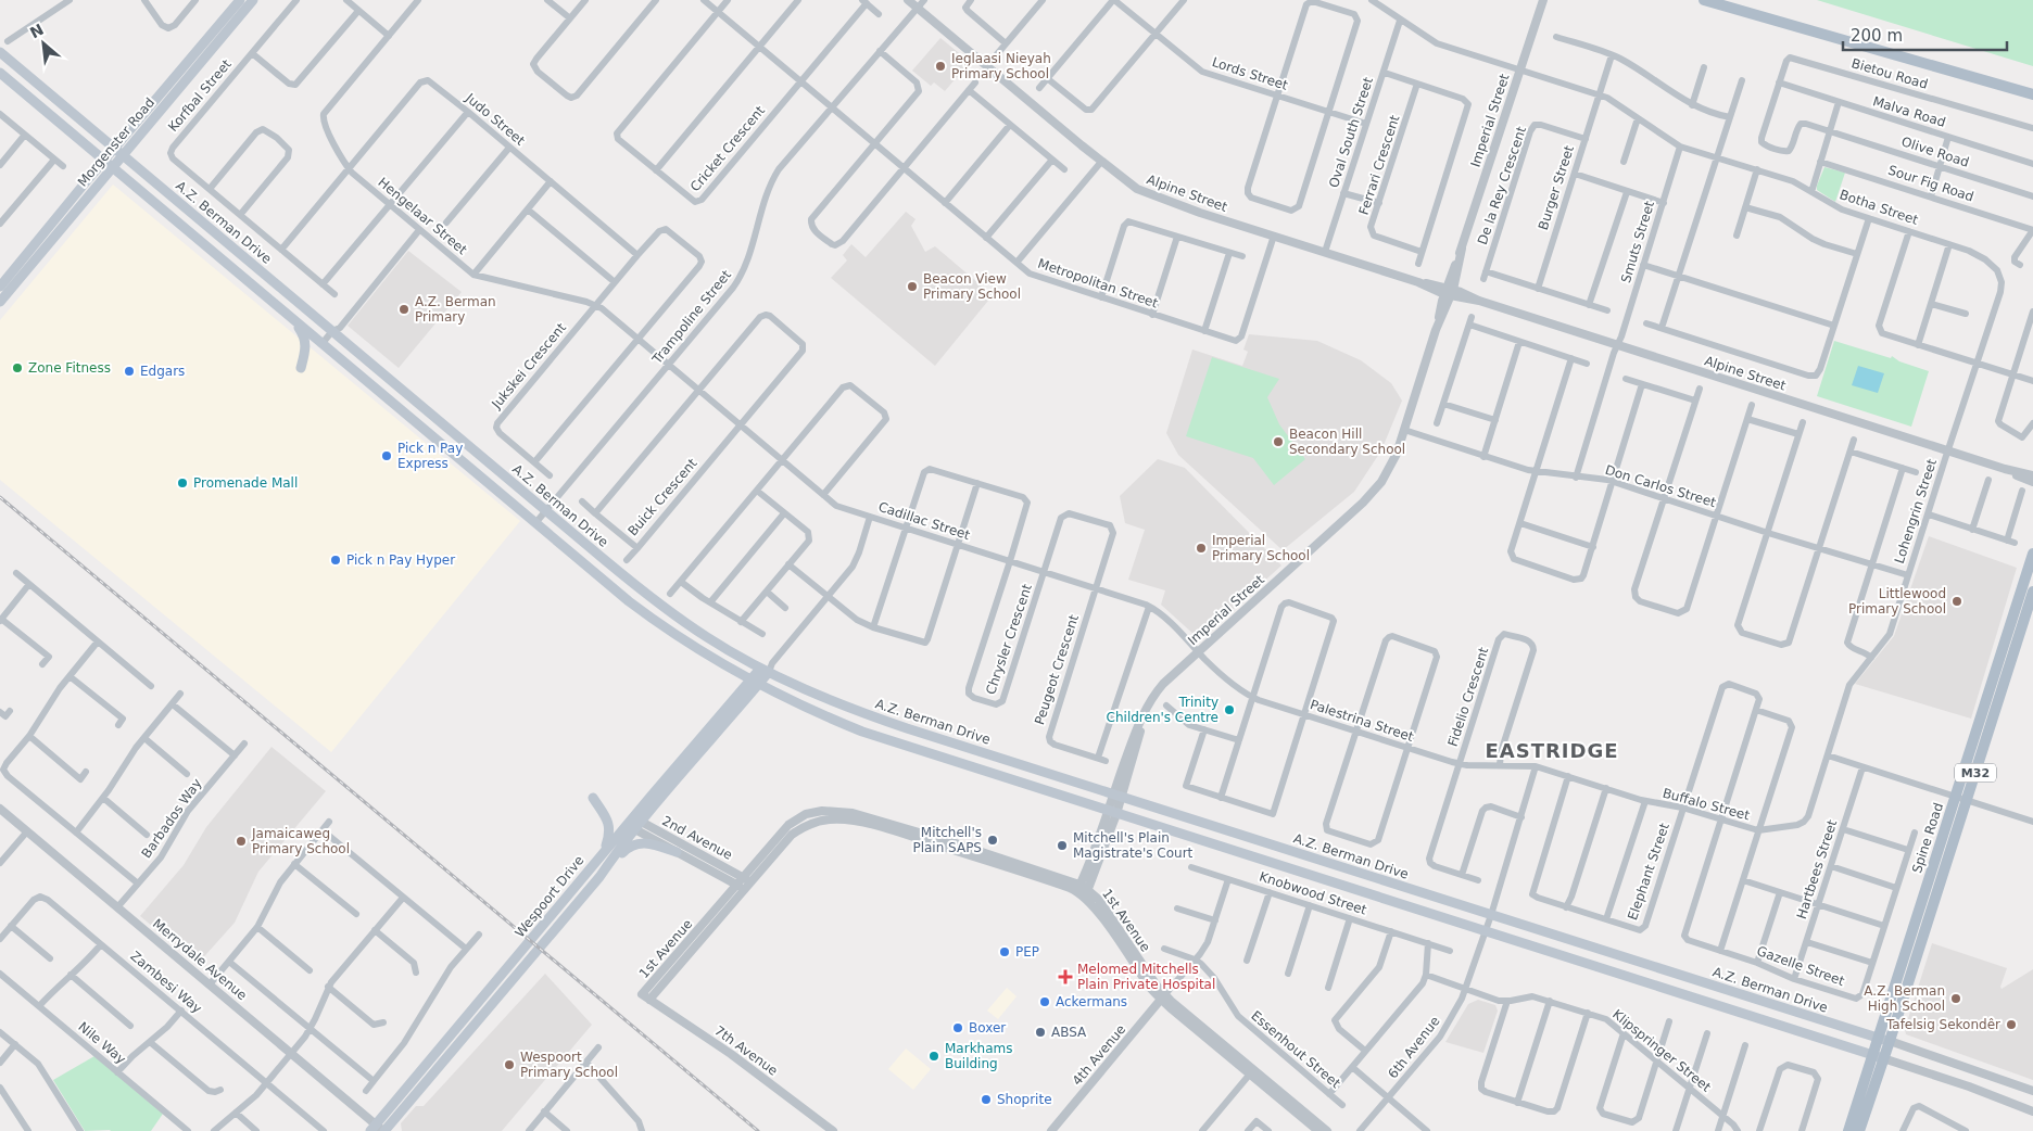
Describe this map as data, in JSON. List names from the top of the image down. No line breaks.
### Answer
{"streets":{"main road":["Morgenster Road","A.Z. Berman Drive","M32","Spine Road","Wespoort Drive"],"street":["Lords Street","Bietou Road","Korfbal Street","Malva Road","Judo Street","Imperial Street","Oval South Street","Cricket Crescent","Olive Road","Ferrari Crescent","Sour Fig Road","De la Rey Crescent","Burger Street","Alpine Street","Botha Street","Hengelaar Street","Smuts Street","Metropolitan Street","Trampoline Street","Jukskei Crescent","Don Carlos Street","Buick Crescent","Lohengrin Street","Cadillac Street","Chrysler Crescent","Peugeot Crescent","Fidelio Crescent","Palestrina Street","Buffalo Street","Barbados Way","2nd Avenue","Hartbees Street","Elephant Street","Knobwood Street","1st Avenue","Merrydale Avenue","Gazelle Street","Zambesi Way","Nile Way","6th Avenue","Essenhout Street","7th Avenue","Klipspringer Street","4th Avenue"]},"crossings":[["Lords Street","Oval South Street"],["Bietou Road","Malva Road"],["Bietou Road","Olive Road"],["Judo Street","Hengelaar Street"],["Imperial Street","Alpine Street"],["Imperial Street","Botha Street"],["Imperial Street","A.Z. Berman Drive"],["Imperial Street","Don Carlos Street"],["Imperial Street","Cadillac Street"],["Imperial Street","Palestrina Street"],["Oval South Street","Alpine Street"],["Oval South Street","Botha Street"],["Morgenster Road","A.Z. Berman Drive"],["De la Rey Crescent","Burger Street"],["Burger Street","Botha Street"],["Alpine Street","Botha Street"],["Alpine Street","Smuts Street"],["Alpine Street","Metropolitan Street"],["Alpine Street","Trampoline Street"],["Alpine Street","Lohengrin Street"],["Botha Street","Smuts Street"],["Botha Street","Lohengrin Street"],["Hengelaar Street","Trampoline Street"],["Hengelaar Street","Jukskei Crescent"],["Hengelaar Street","Cadillac Street"],["A.Z. Berman Drive","Trampoline Street"],["A.Z. Berman Drive","Spine Road"],["A.Z. Berman Drive","Wespoort Drive"],["A.Z. Berman Drive","6th Avenue"],["Smuts Street","Don Carlos Street"],["Metropolitan Street","Trampoline Street"],["Trampoline Street","Cadillac Street"],["Don Carlos Street","Lohengrin Street"],["Buick Crescent","Cadillac Street"],["Lohengrin Street","Buffalo Street"],["Cadillac Street","Chrysler Crescent"],["Cadillac Street","Peugeot Crescent"],["Cadillac Street","Palestrina Street"],["Fidelio Crescent","Palestrina Street"],["Palestrina Street","Buffalo Street"],["Palestrina Street","6th Avenue"],["Buffalo Street","Elephant Street"],["Buffalo Street","Gazelle Street"],["Buffalo Street","6th Avenue"],["Barbados Way","Merrydale Avenue"],["2nd Avenue","Wespoort Drive"],["2nd Avenue","1st Avenue"],["Hartbees Street","Gazelle Street"],["Wespoort Drive","Merrydale Avenue"],["1st Avenue","7th Avenue"],["1st Avenue","4th Avenue"],["6th Avenue","Klipspringer Street"]],"districts":["EASTRIDGE"],"places":{"other":["Ieglaasi Nieyah Primary School","Beacon View Primary School","A.Z. Berman Primary","Zone Fitness","Edgars","Beacon Hill Secondary School","Pick n Pay Express","Promenade Mall","Imperial Primary School","Pick n Pay Hyper","Littlewood Primary School","Trinity Children's Centre","Mitchell's Plain SAPS","Jamaicaweg Primary School","Mitchell's Plain Magistrate's Court","PEP","A.Z. Berman High School","Ackermans","Tafelsig Sekondêr","Boxer","ABSA","Markhams Building","Wespoort Primary School","Shoprite"],"health":["Melomed Mitchells Plain Private Hospital"]},"scale_bar":"200 m","north":"top left"}
